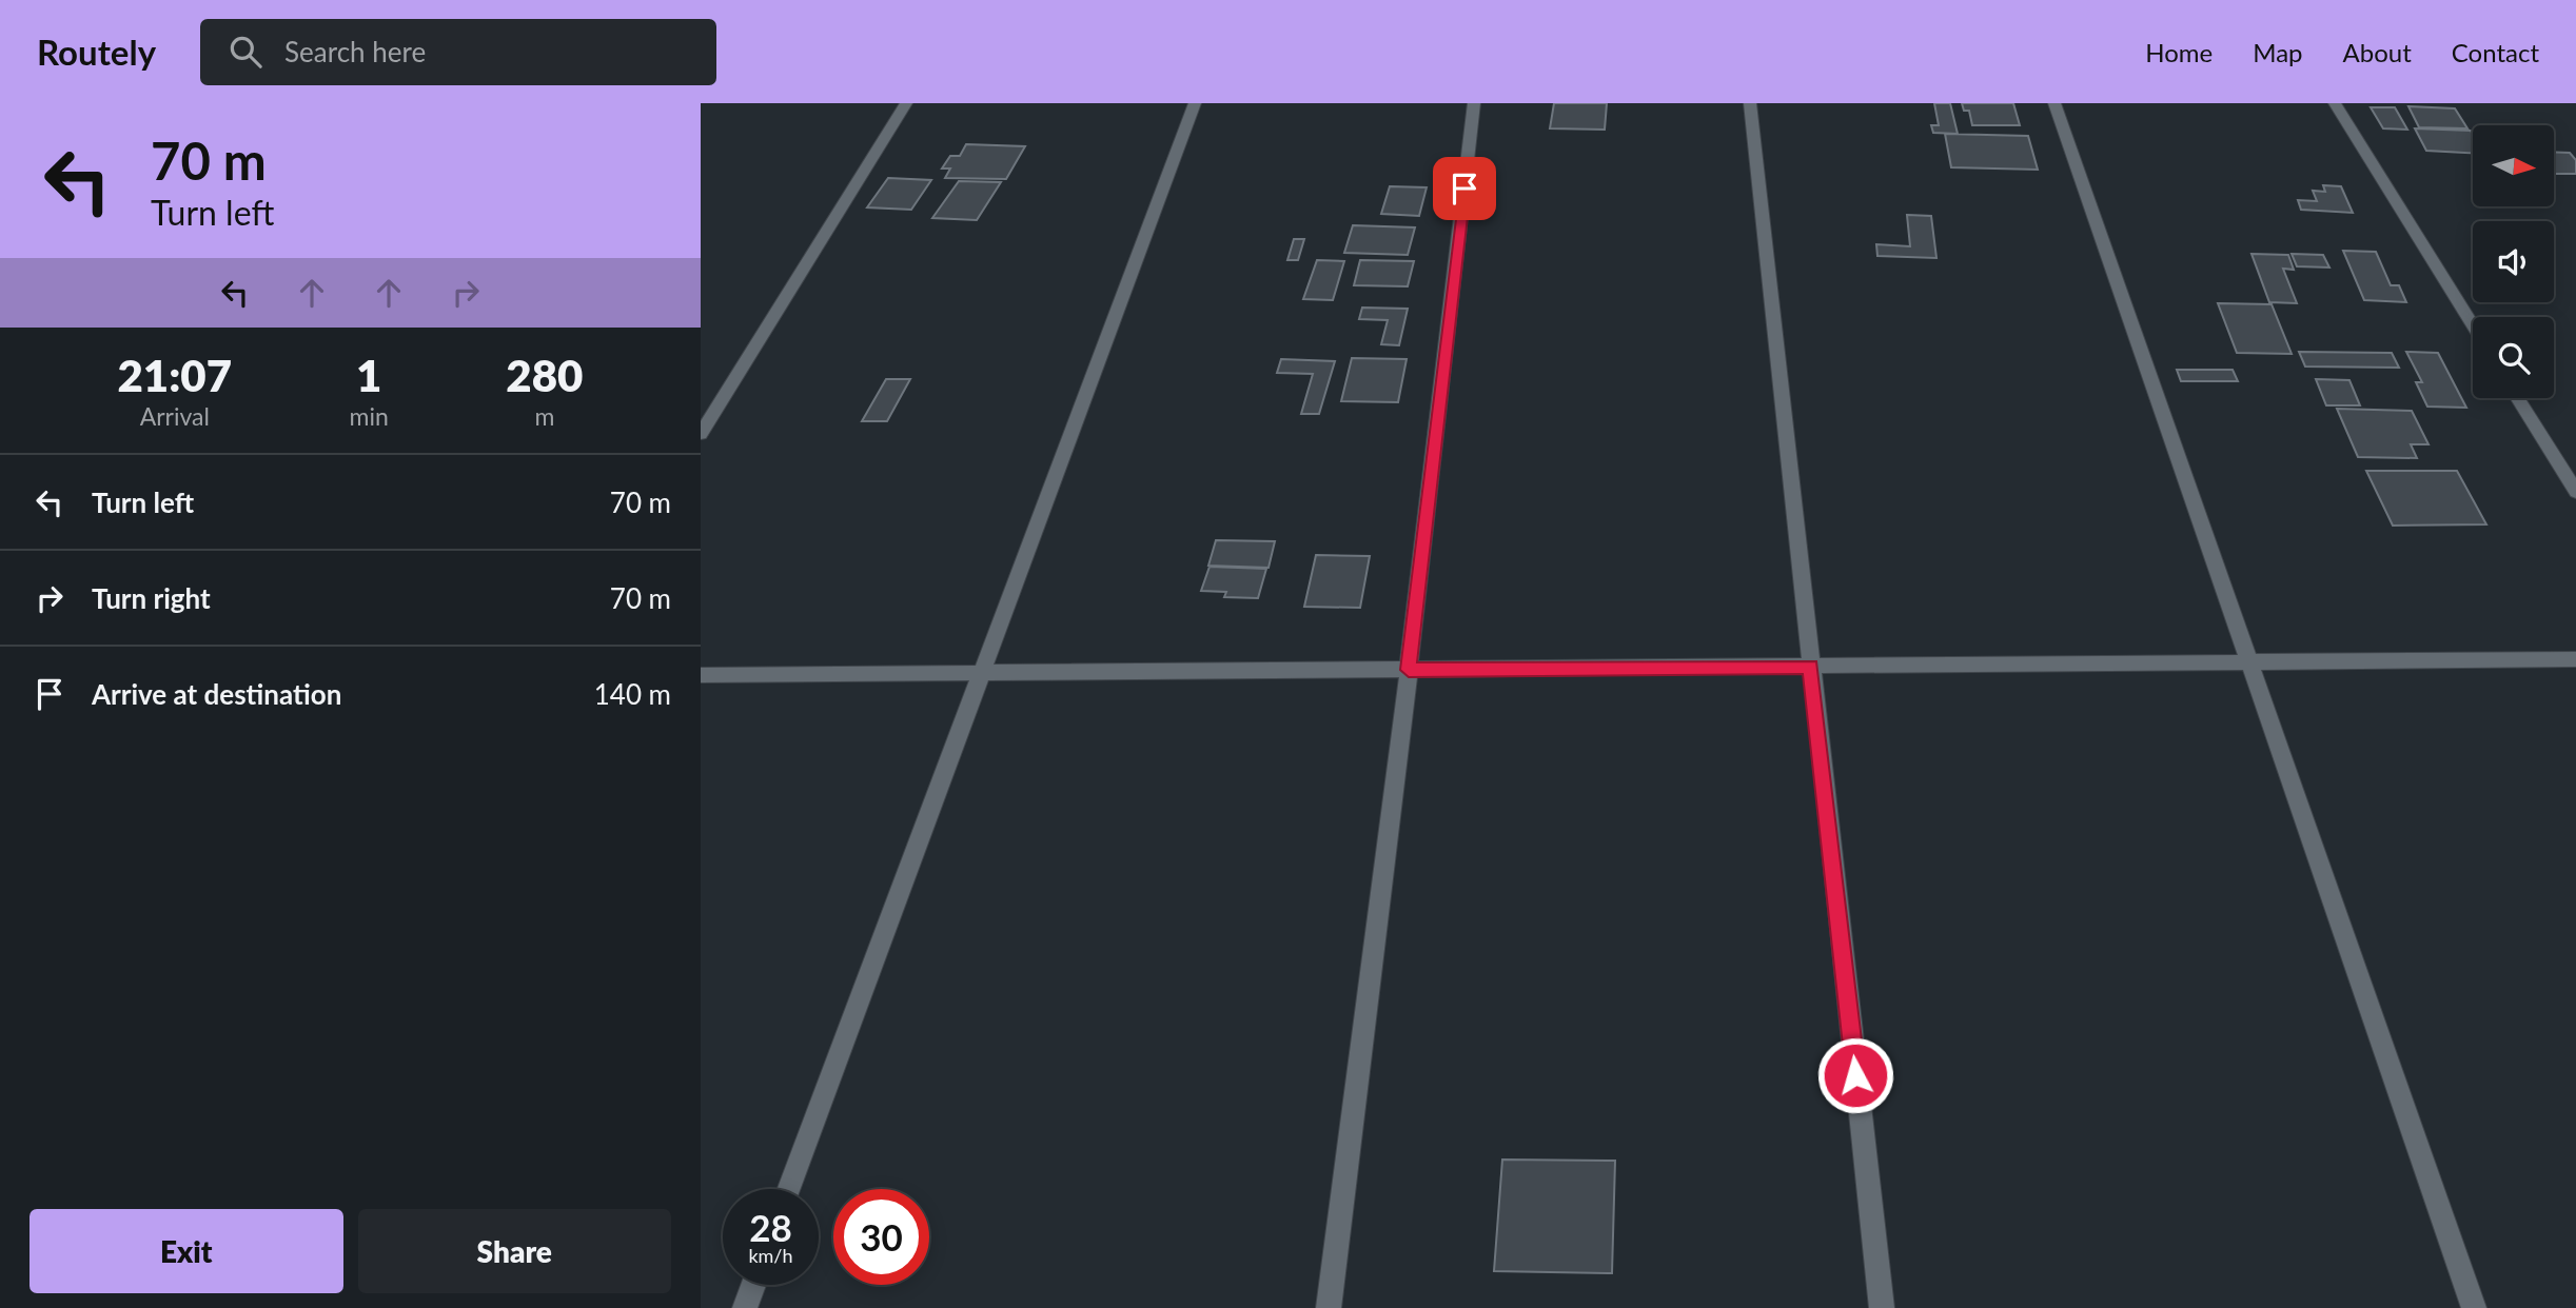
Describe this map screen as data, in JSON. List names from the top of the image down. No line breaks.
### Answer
{"north":"right","page":{"header":"Routely","search":"Search here","nav":["Home","Map","About","Contact"],"turn":["70 m","Turn left"],"eta":["21:07","Arrival","1","min","280","m"],"list":[{"name":"Turn left","value":"70 m"},{"name":"Turn right","value":"70 m"},{"name":"Arrive at destination","value":"140 m"}],"speed":"28 km/h","limit":"30","buttons":["Exit","Share"]}}
